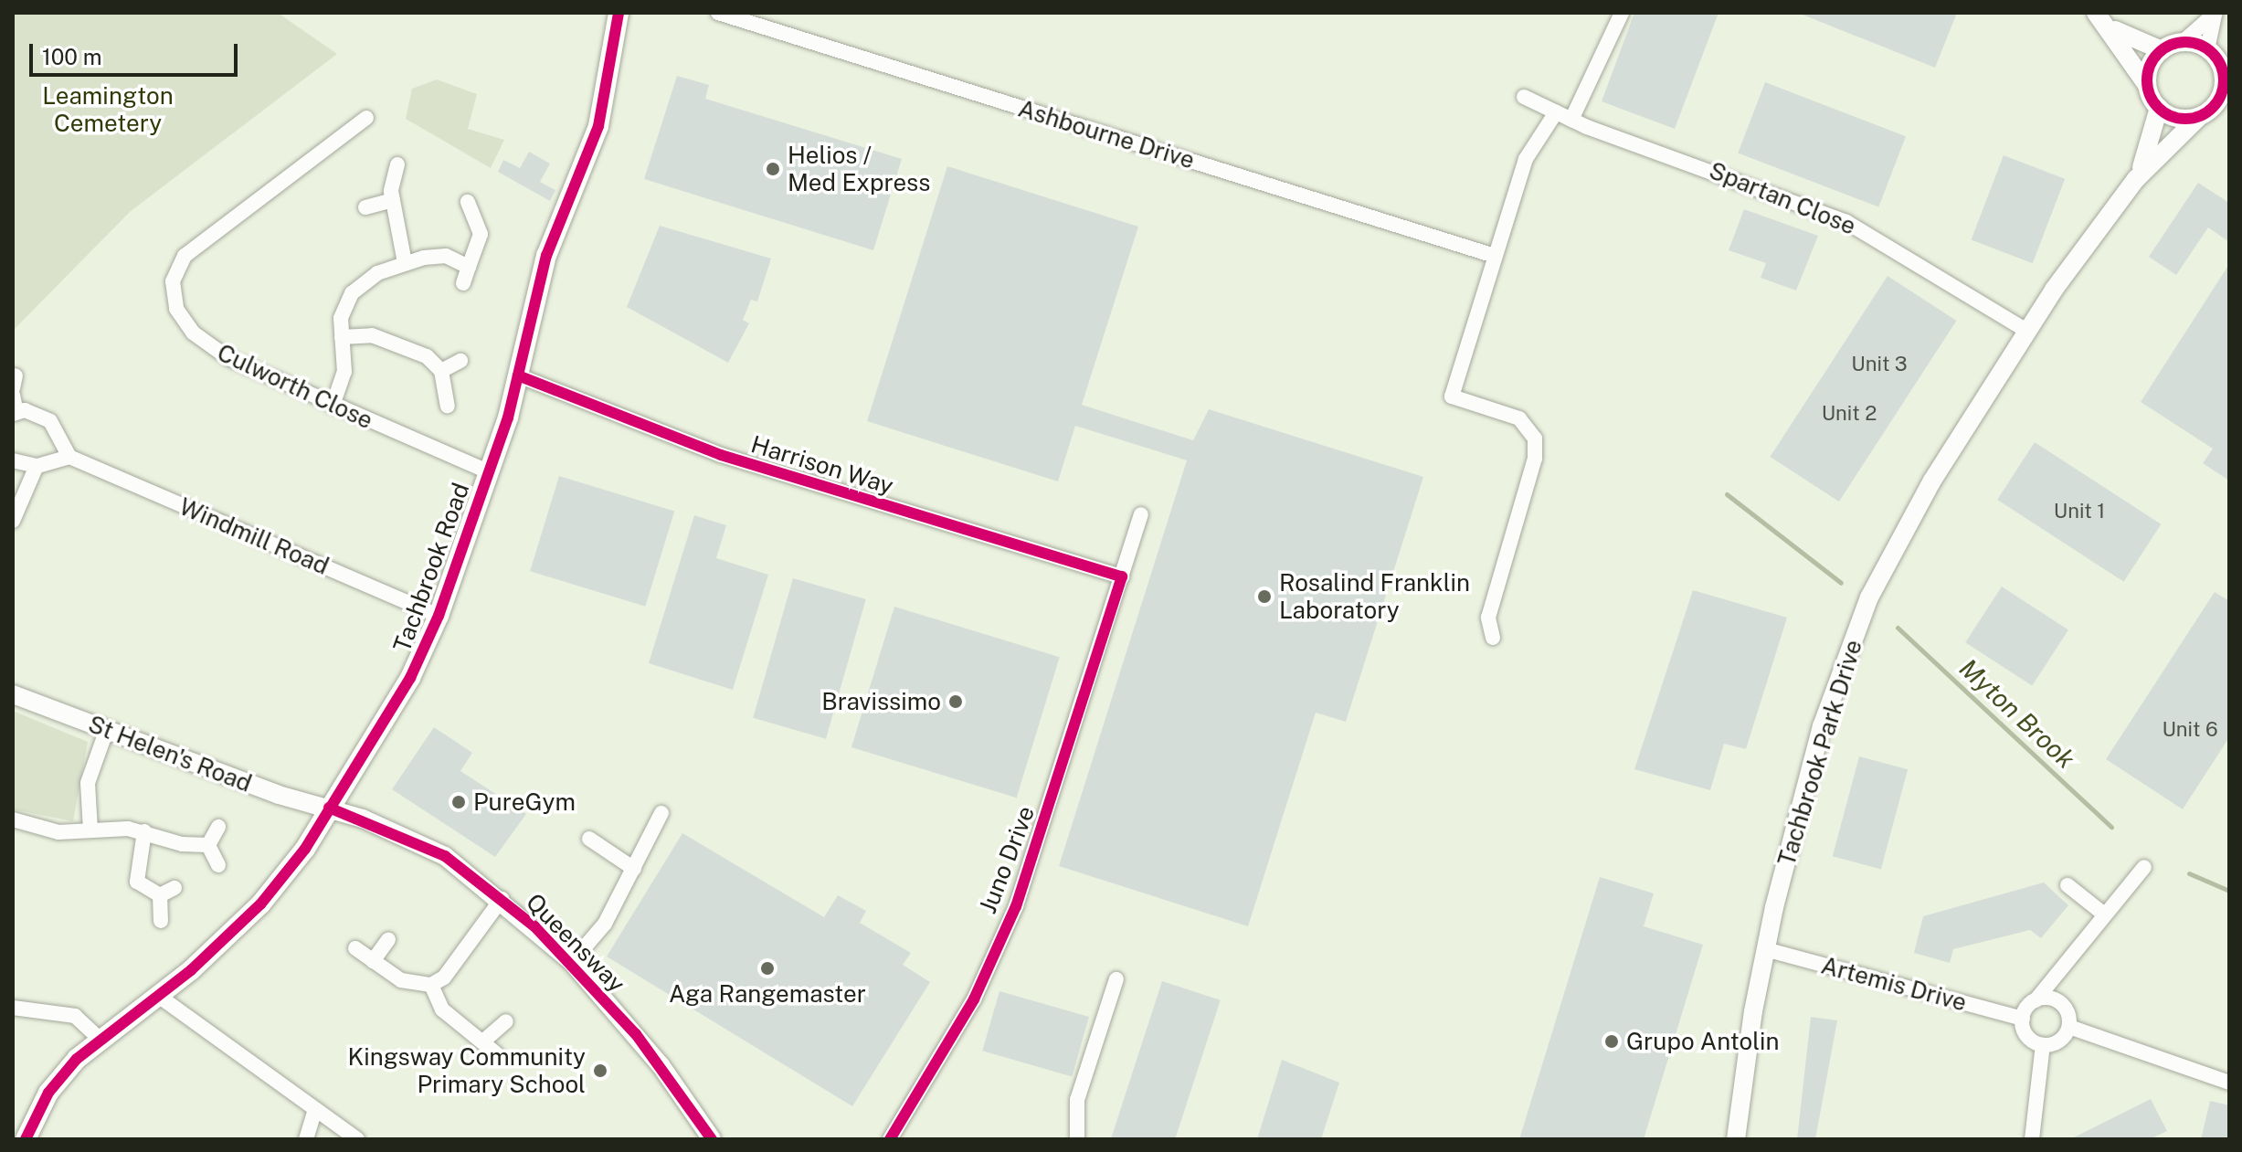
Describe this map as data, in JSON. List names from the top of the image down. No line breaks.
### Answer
{"streets":{"main road":["Tachbrook Road"],"street":["Ashbourne Drive","Spartan Close","Culworth Close","Harrison Way","Windmill Road","Tachbrook Park Drive","St Helen's Road","Juno Drive","Queensway","Artemis Drive"]},"crossings":[["Spartan Close","Tachbrook Park Drive"],["Culworth Close","Tachbrook Road"],["Harrison Way","Tachbrook Road"],["Harrison Way","Juno Drive"],["Windmill Road","Tachbrook Road"],["Tachbrook Road","St Helen's Road"],["Tachbrook Road","Queensway"],["Tachbrook Park Drive","Artemis Drive"],["St Helen's Road","Queensway"]],"water":["Myton Brook"],"parks":["Leamington Cemetery"],"places":["Helios / Med Express","Rosalind Franklin Laboratory","Bravissimo","PureGym","Aga Rangemaster","Grupo Antolin","Kingsway Community Primary School"],"house_numbers":["Unit 3","Unit 2","Unit 1","Unit 6"],"scale_bar":"100 m"}
